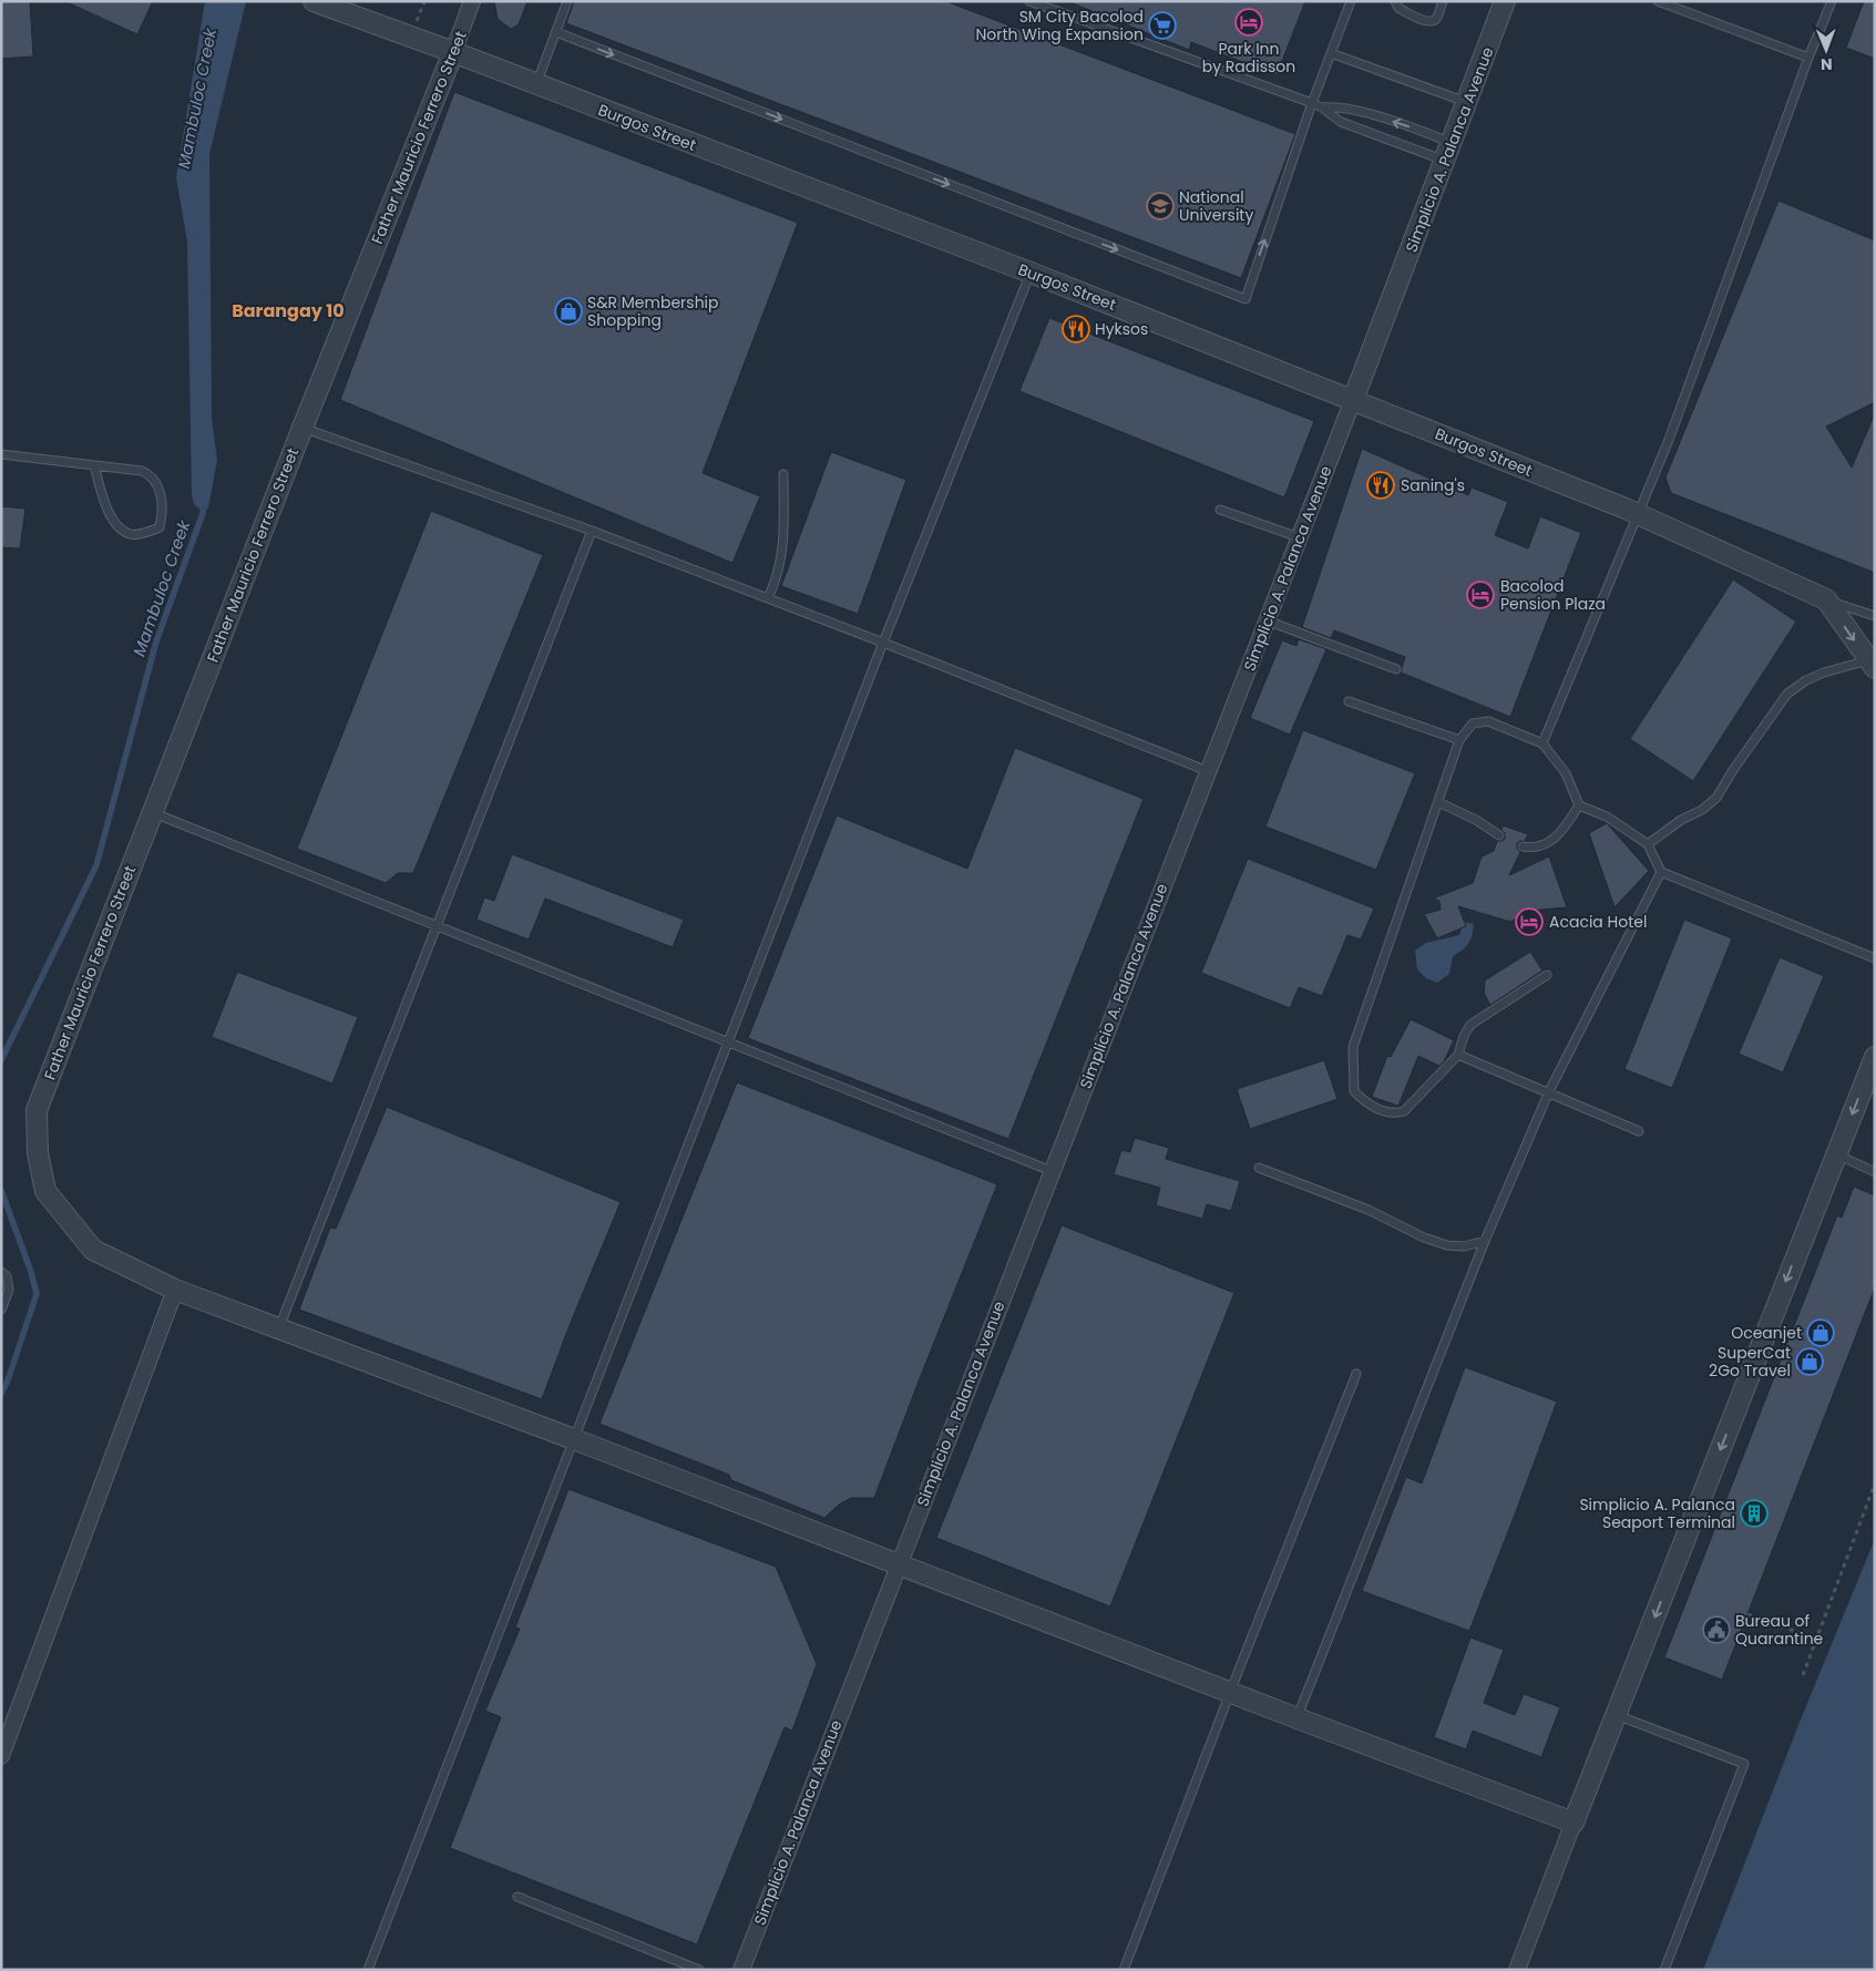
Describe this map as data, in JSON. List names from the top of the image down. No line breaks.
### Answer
{"streets":{"street":["Burgos Street","Father Mauricio Ferrero Street","Simplicio A. Palanca Avenue"]},"crossings":[["Burgos Street","Father Mauricio Ferrero Street"],["Burgos Street","Simplicio A. Palanca Avenue"]],"districts":["Barangay 10"],"water":["Mambuloc Creek"],"places":{"hotel":["Park Inn by Radisson","Bacolod Pension Plaza","Acacia Hotel"],"supermarket":["SM City Bacolod North Wing Expansion"],"school or university":["National University"],"shop":["S&R Membership Shopping","Oceanjet","SuperCat 2Go Travel"],"restaurant":["Hyksos","Saning's"],"building":["Simplicio A. Palanca Seaport Terminal"],"public building":["Bureau of Quarantine"]},"north":"bottom"}
